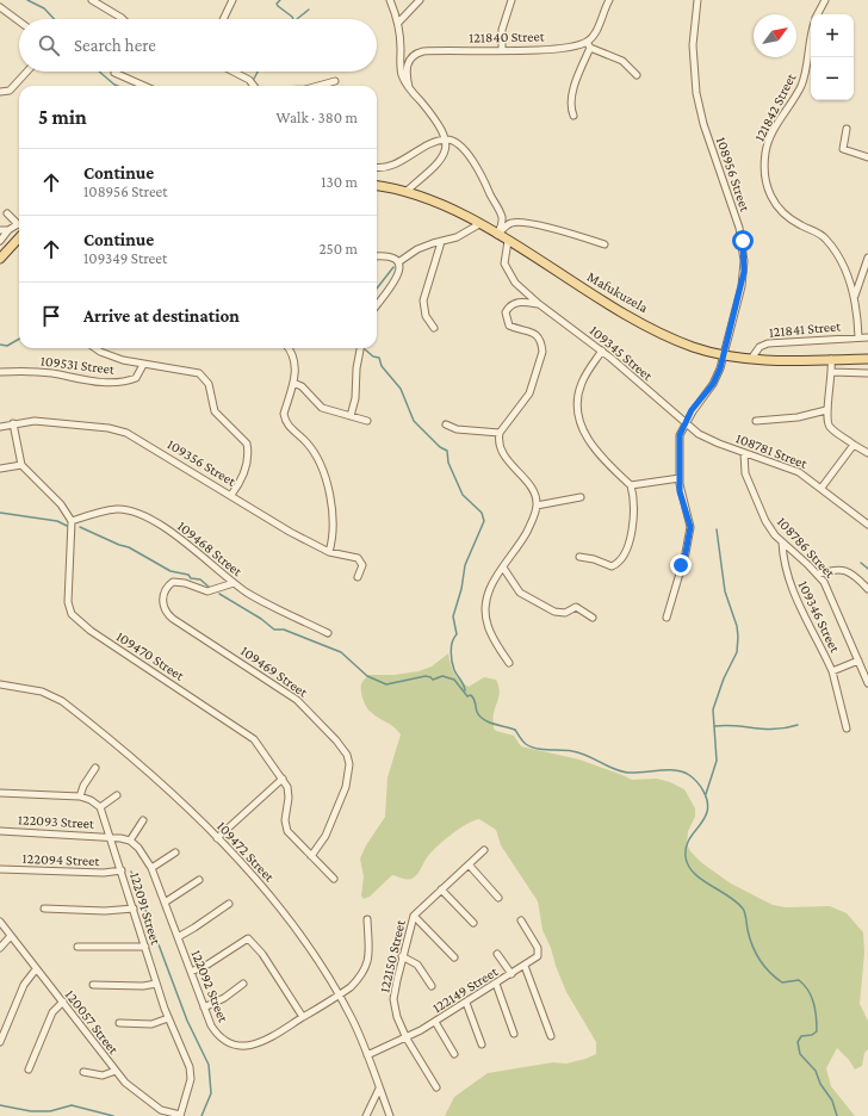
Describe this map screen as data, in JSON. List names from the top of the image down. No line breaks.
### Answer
{"streets":{"main road":["Mafukuzela"],"street":["121840 Street","121842 Street","108956 Street","121841 Street","109345 Street","109531 Street","108781 Street","109356 Street","108786 Street","109468 Street","109346 Street","109470 Street","109469 Street","122093 Street","109472 Street","122094 Street","122091 Street","122150 Street","122092 Street","122149 Street","120057 Street"]},"crossings":[["121842 Street","121841 Street"],["108956 Street","Mafukuzela"],["108956 Street","109345 Street"],["108956 Street","108781 Street"],["Mafukuzela","121841 Street"],["Mafukuzela","109345 Street"],["109345 Street","108781 Street"],["108781 Street","108786 Street"],["108786 Street","109346 Street"],["109468 Street","109470 Street"],["109468 Street","109469 Street"],["109470 Street","109469 Street"],["122093 Street","122091 Street"],["109472 Street","122092 Street"],["109472 Street","122149 Street"],["122094 Street","122091 Street"],["122091 Street","120057 Street"],["122150 Street","122149 Street"]],"north":"top right","page":{"map_buttons":["+","−"],"search":"Search here","heading":["5 min","Walk · 380 m"],"list":[["Continue","108956 Street","130 m"],["Continue","109349 Street","250 m"],"Arrive at destination"]}}
